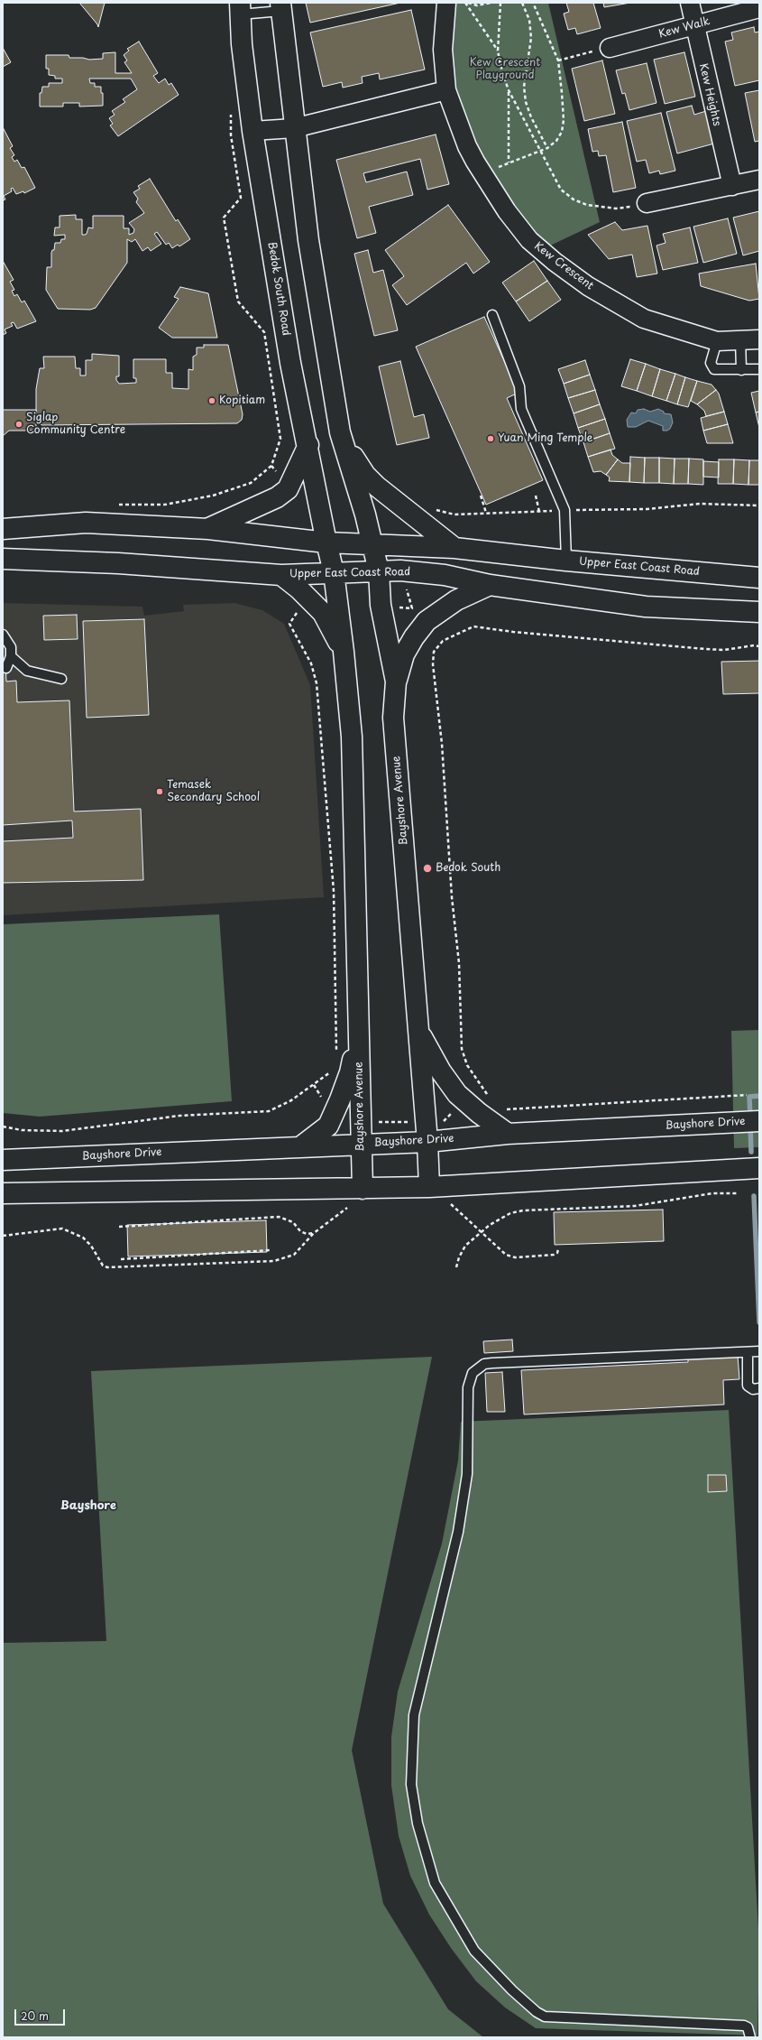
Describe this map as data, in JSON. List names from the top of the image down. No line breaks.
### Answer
{"streets":{"main road":["Bedok South Road","Upper East Coast Road","Bayshore Avenue","Bayshore Drive"],"street":["Kew Walk","Kew Heights","Kew Crescent"]},"crossings":[["Kew Walk","Kew Heights"],["Bedok South Road","Upper East Coast Road"],["Bedok South Road","Bayshore Avenue"],["Upper East Coast Road","Bayshore Avenue"],["Bayshore Avenue","Bayshore Drive"]],"districts":["Bayshore"],"parks":["Kew Crescent Playground"],"places":["Kopitiam","Siglap Community Centre","Yuan Ming Temple","Temasek Secondary School","Bedok South"],"scale_bar":"20 m"}
